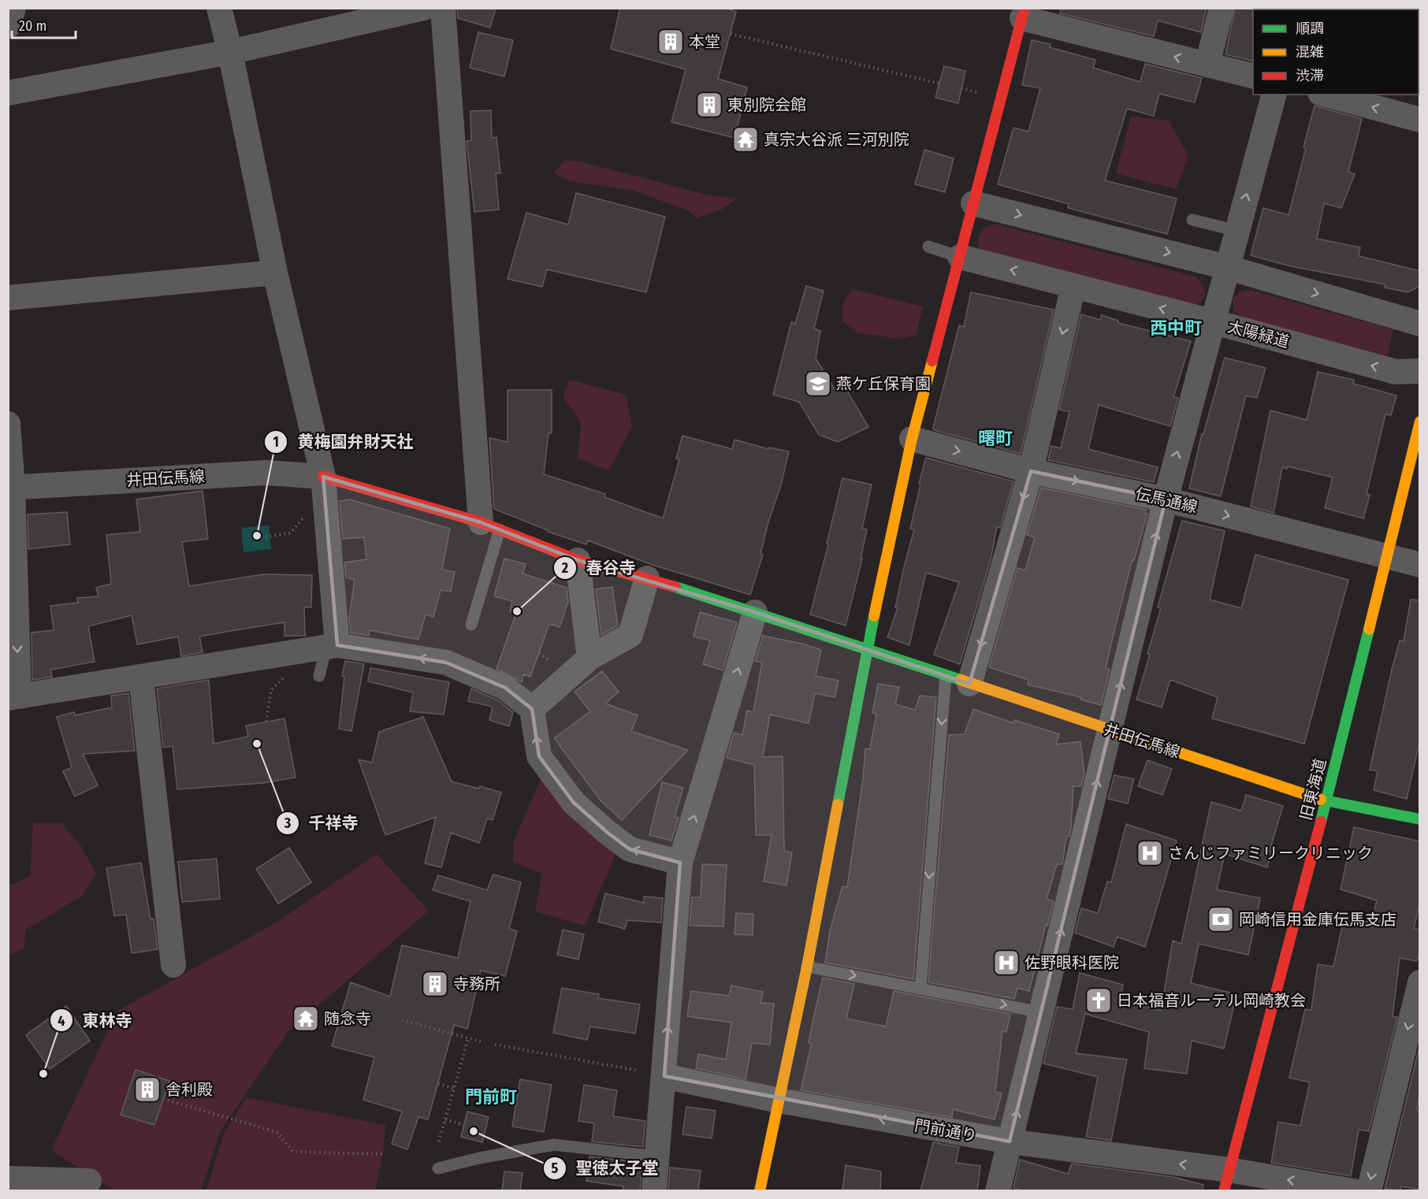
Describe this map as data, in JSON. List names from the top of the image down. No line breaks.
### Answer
{"streets":{"street":["太陽緑道","井田伝馬線","伝馬通線","旧東海道","門前通り"]},"crossings":[["井田伝馬線","旧東海道"],["伝馬通線","旧東海道"],["旧東海道","門前通り"]],"one_way":["伝馬通線","門前通り"],"districts":["西中町","曙町","門前町"],"places":{"building":["本堂","東別院会館","寺務所","舎利殿"],"temple":["真宗大谷派 三河別院","随念寺"],"school or university":["燕ケ丘保育園"],"other":["黄梅園弁財天社","春谷寺","千祥寺","東林寺","聖徳太子堂"],"hospital":["さんじファミリークリニック","佐野眼科医院"],"bank":["岡崎信用金庫伝馬支店"],"church":["日本福音ルーテル岡崎教会"]},"legend":["順調","混雑","渋滞"],"scale_bar":"20 m"}
